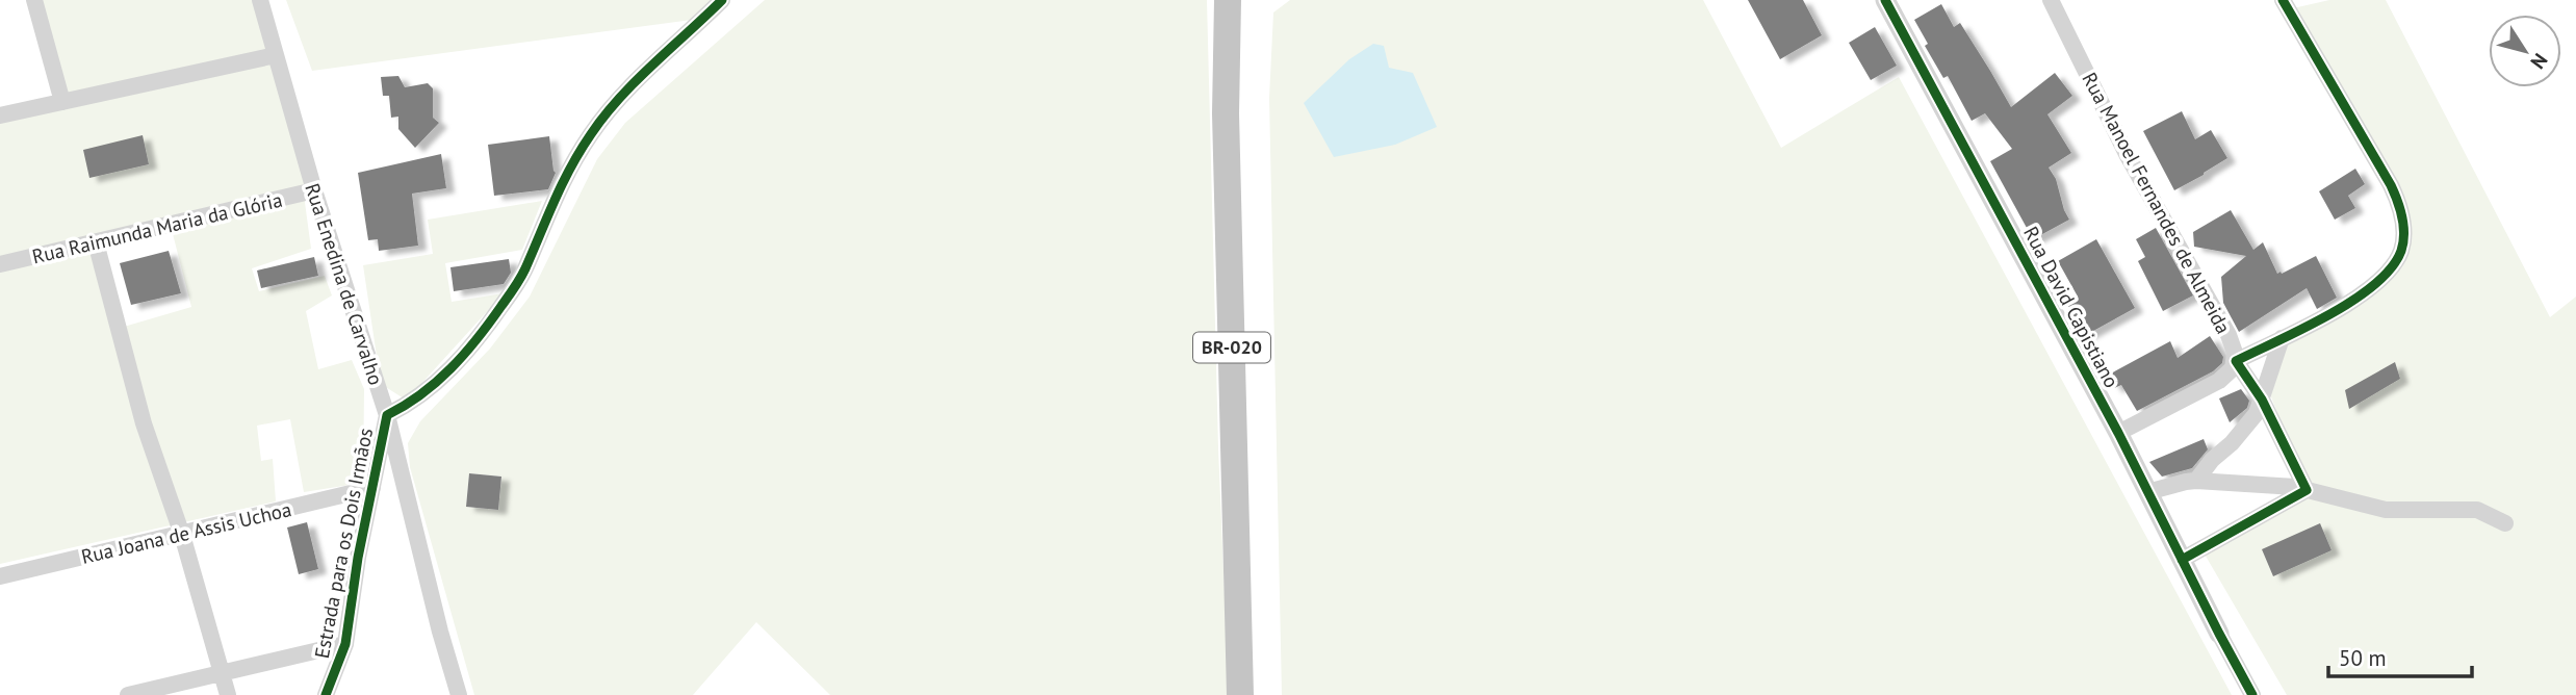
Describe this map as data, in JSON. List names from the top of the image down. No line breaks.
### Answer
{"streets":{"highway":["BR-020"],"street":["Rua Manoel Fernandes de Almeida","Rua Raimunda Maria da Glória","Rua Enedina de Carvalho","Rua David Capistiano","Rua Joana de Assis Uchoa","Estrada para os Dois Irmãos"]},"crossings":[["Rua Manoel Fernandes de Almeida","Rua David Capistiano"],["Rua Raimunda Maria da Glória","Rua Enedina de Carvalho"],["Rua Enedina de Carvalho","Estrada para os Dois Irmãos"],["Rua Joana de Assis Uchoa","Estrada para os Dois Irmãos"]],"scale_bar":"50 m","north":"bottom right"}
